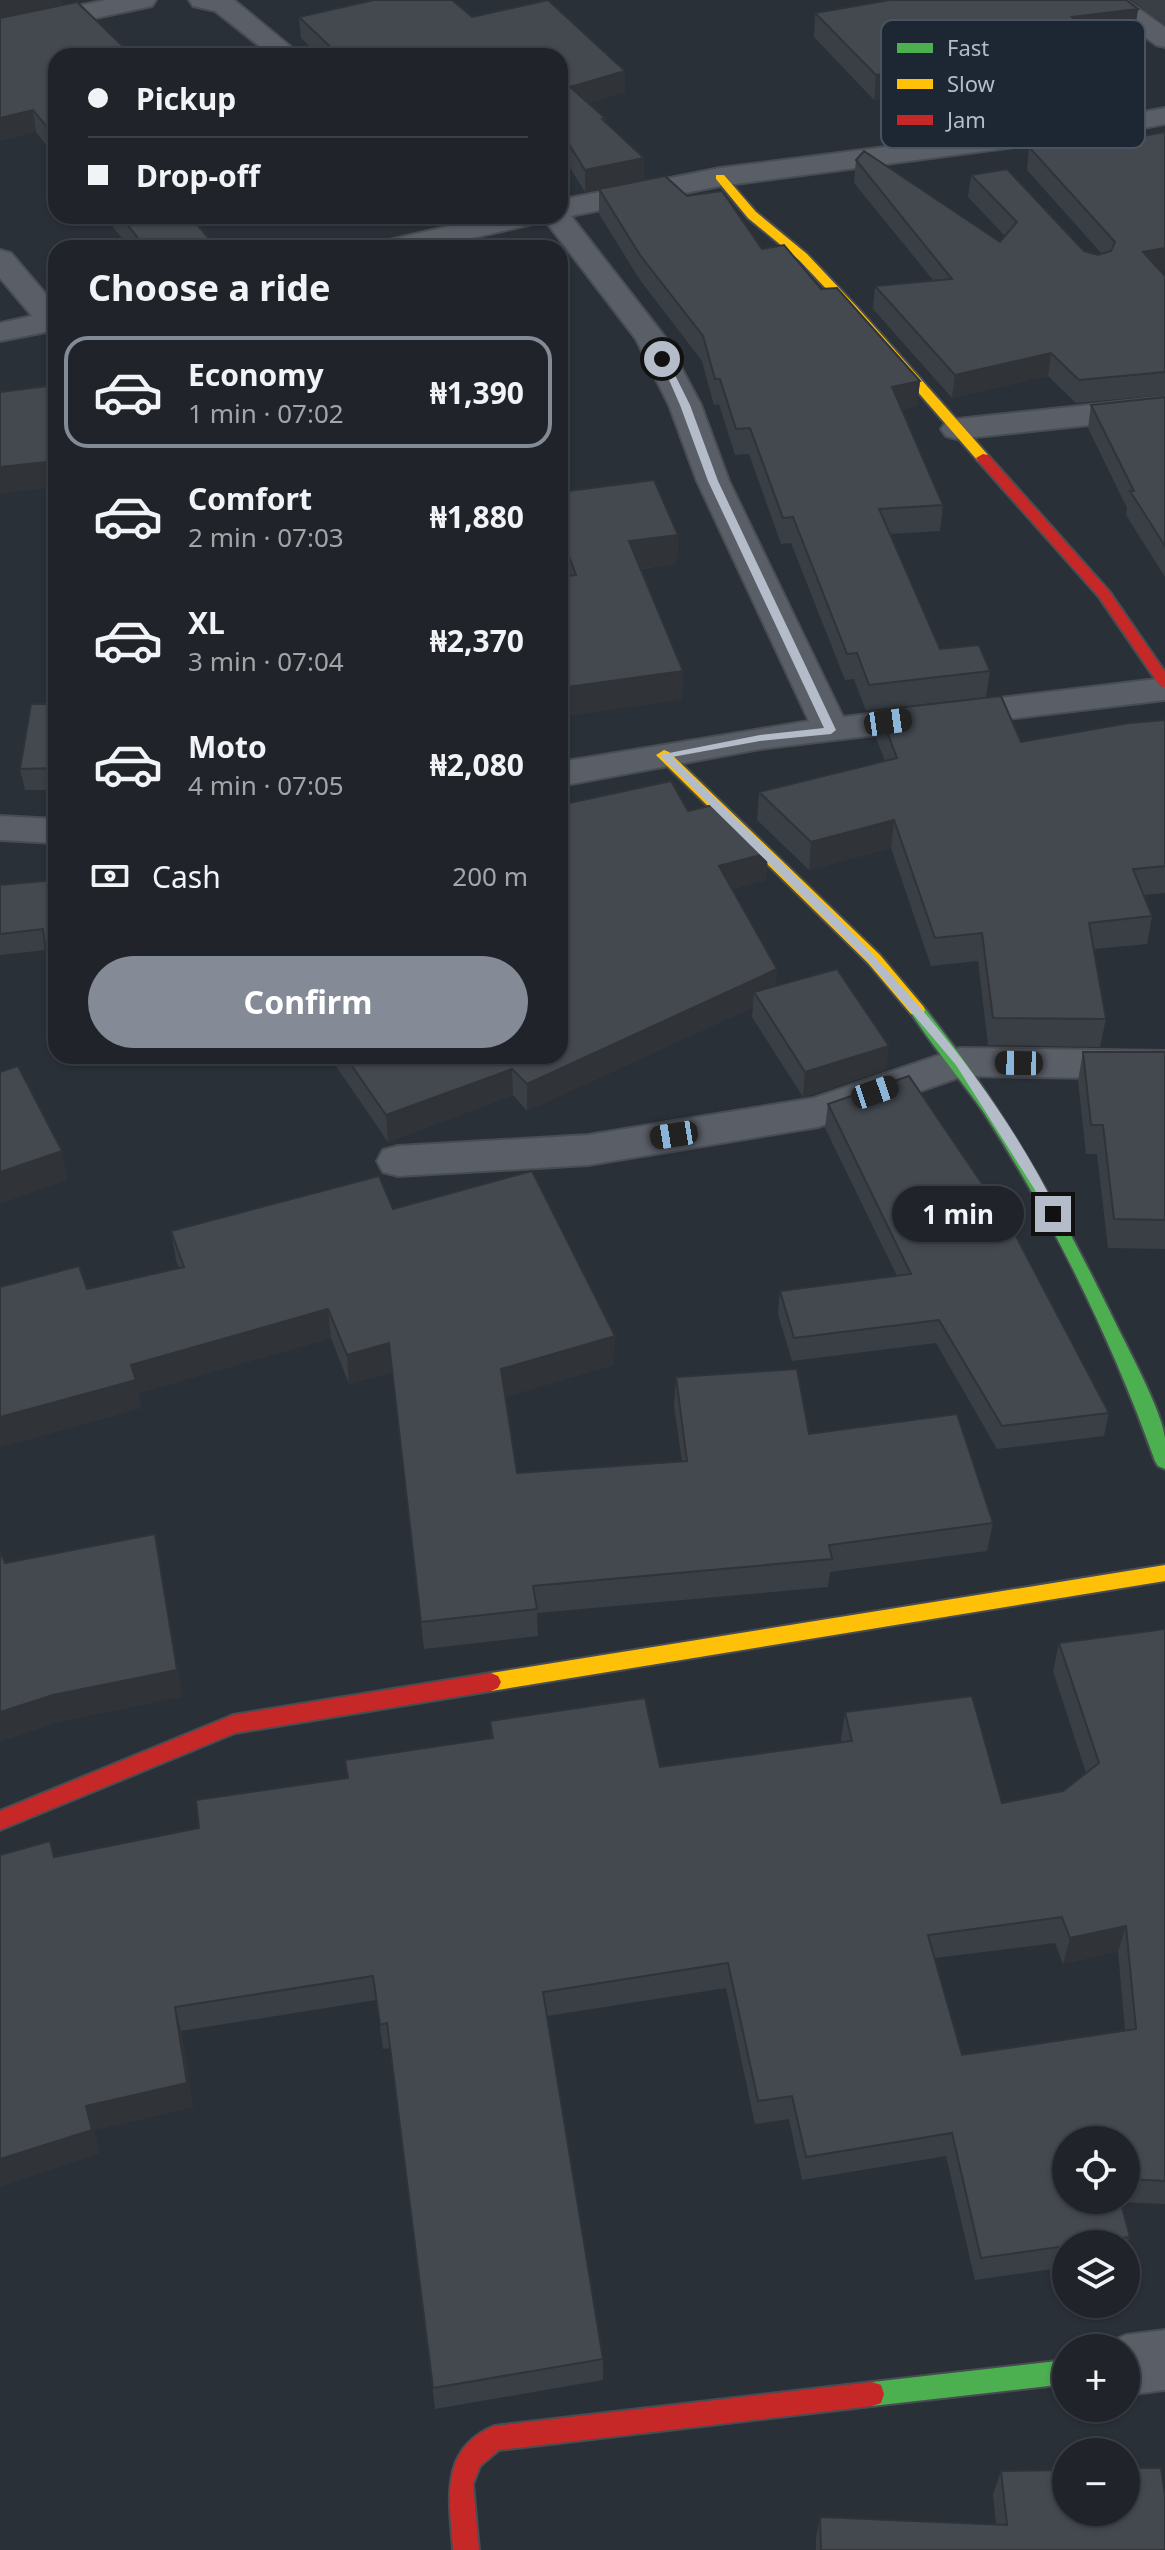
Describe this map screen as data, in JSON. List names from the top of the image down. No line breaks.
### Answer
{"legend":["Fast","Slow","Jam"],"page":{"banner":["Pickup","Drop-off"],"heading":"Choose a ride","list":[{"name":"Economy","note":"1 min · 07:02","value":"₦1,390"},{"name":"Comfort","note":"2 min · 07:03","value":"₦1,880"},{"name":"XL","note":"3 min · 07:04","value":"₦2,370"},{"name":"Moto","note":"4 min · 07:05","value":"₦2,080"}],"pay":["Cash","200 m"],"buttons":"Confirm","bubble":"1 min","map_buttons":["+","−"]}}
